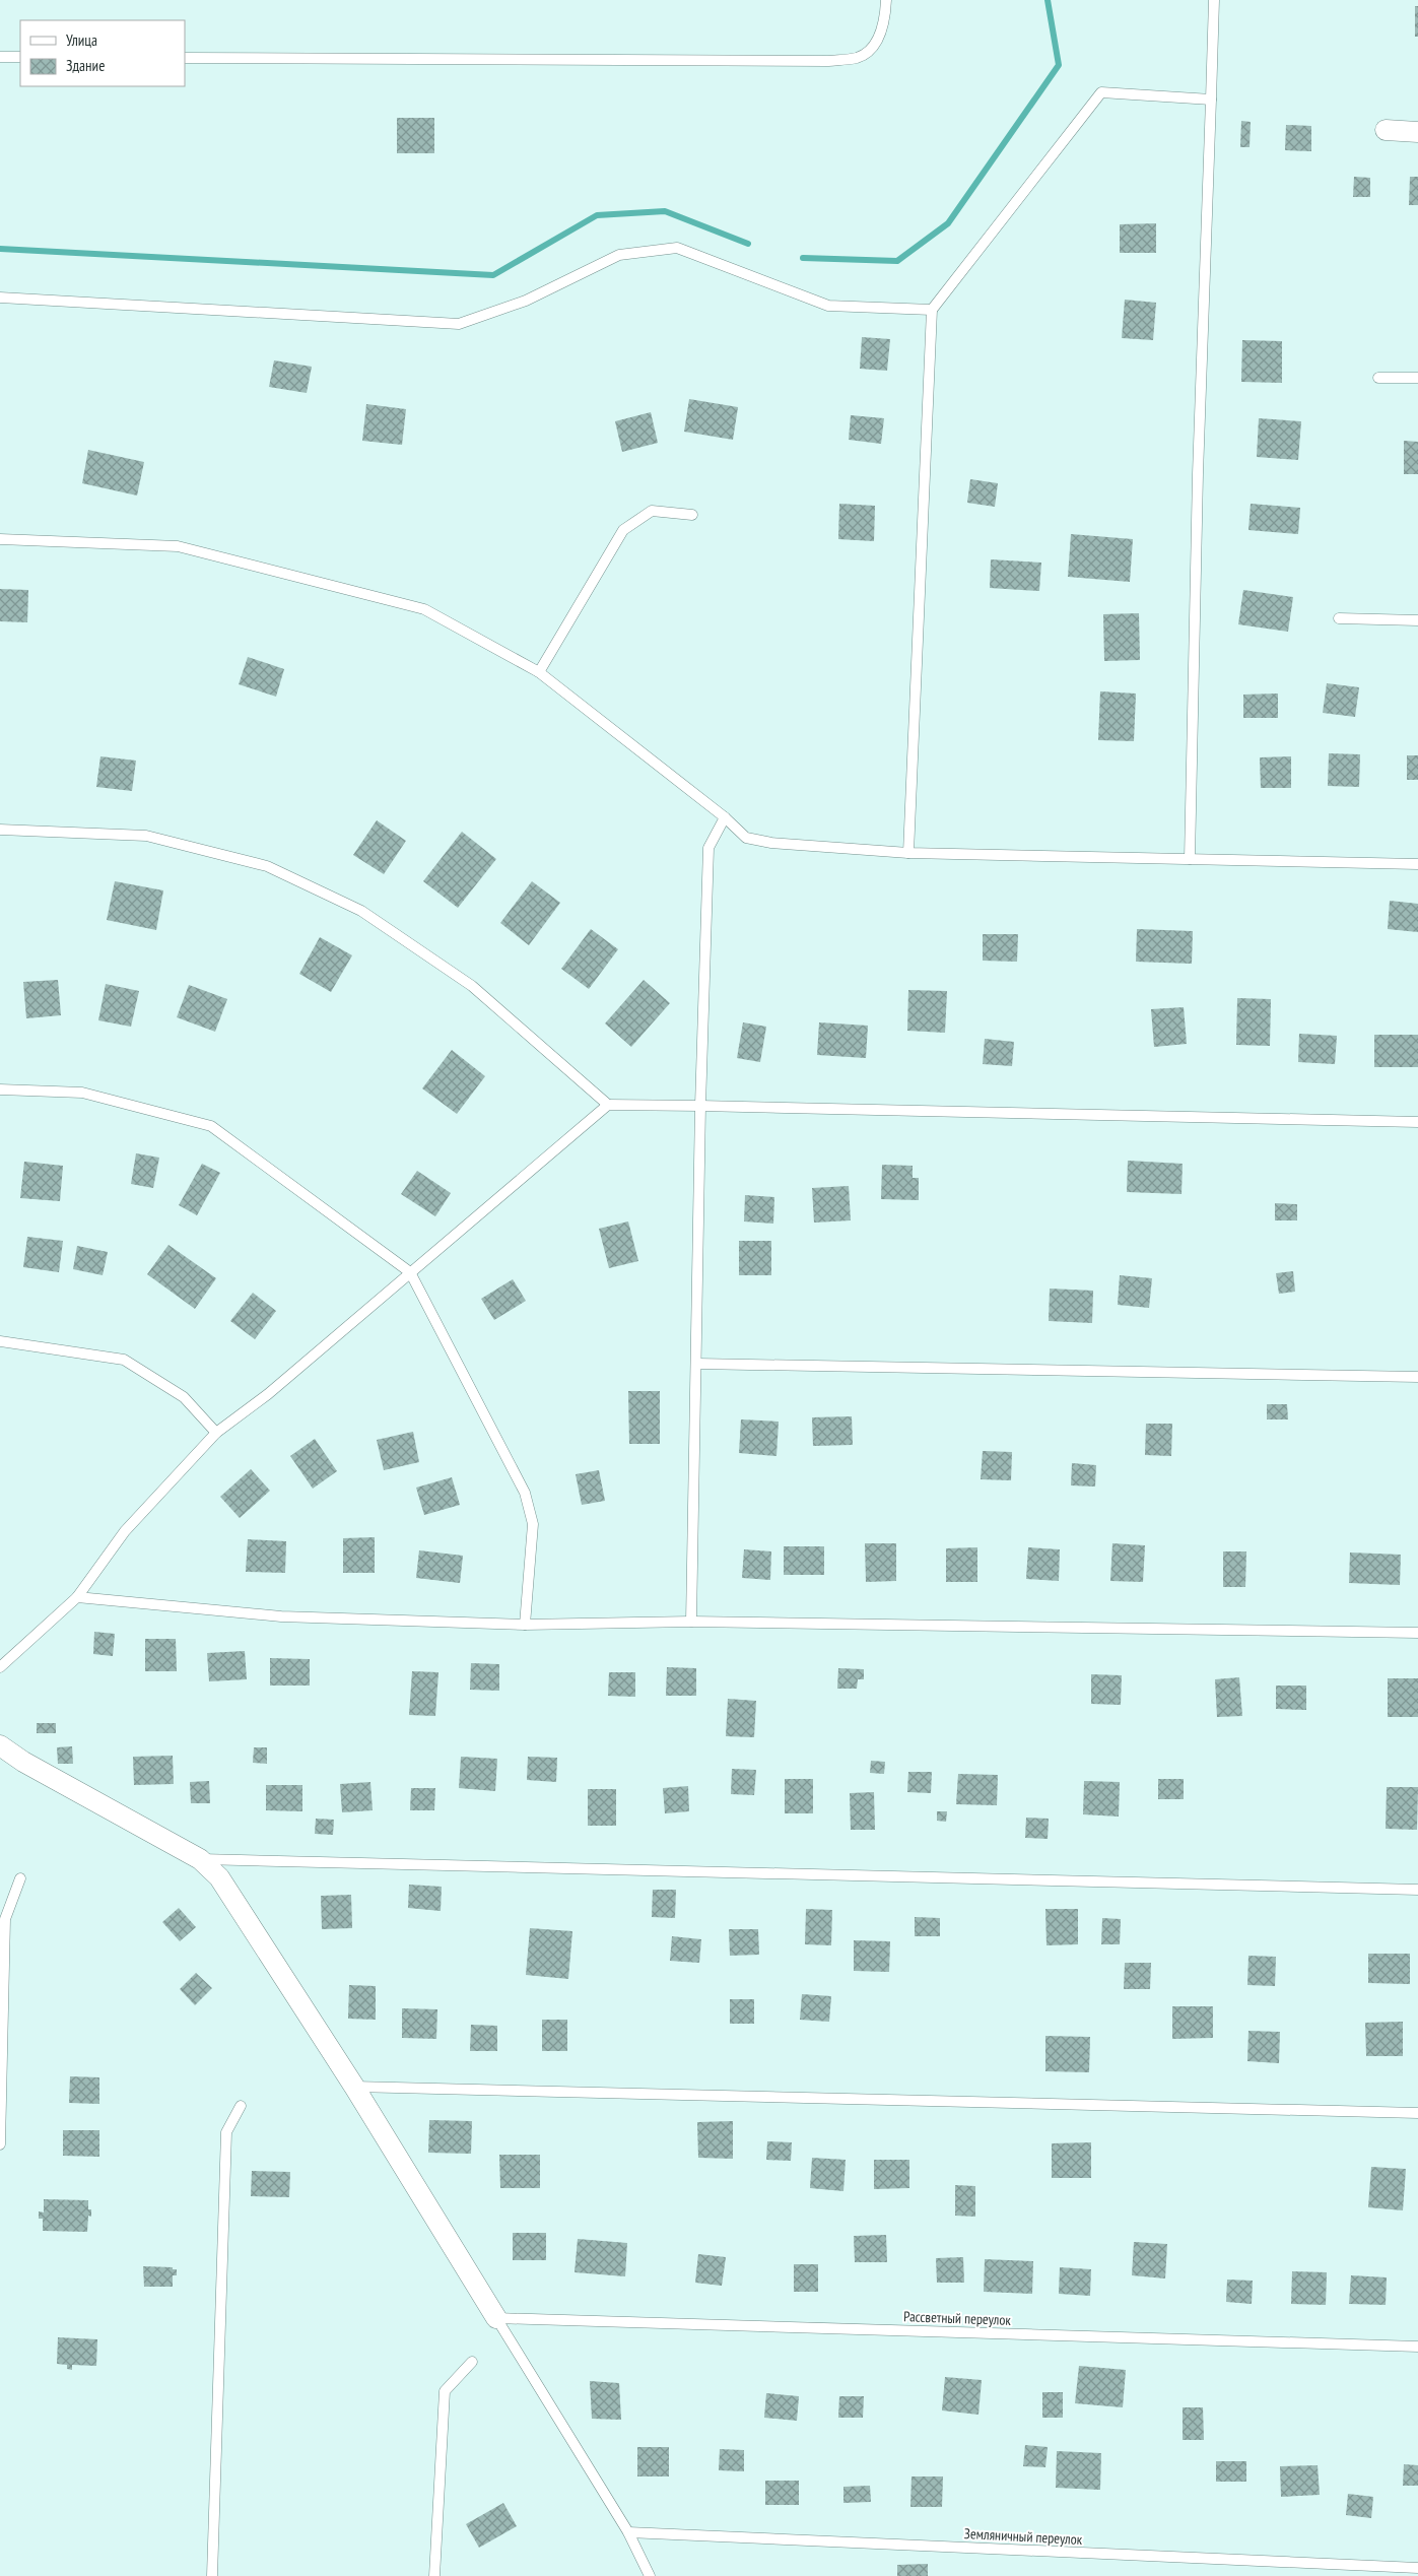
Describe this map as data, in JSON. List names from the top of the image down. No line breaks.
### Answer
{"streets":{"lane":["Рассветный переулок","Земляничный переулок"]},"legend":["Улица","Здание"]}
